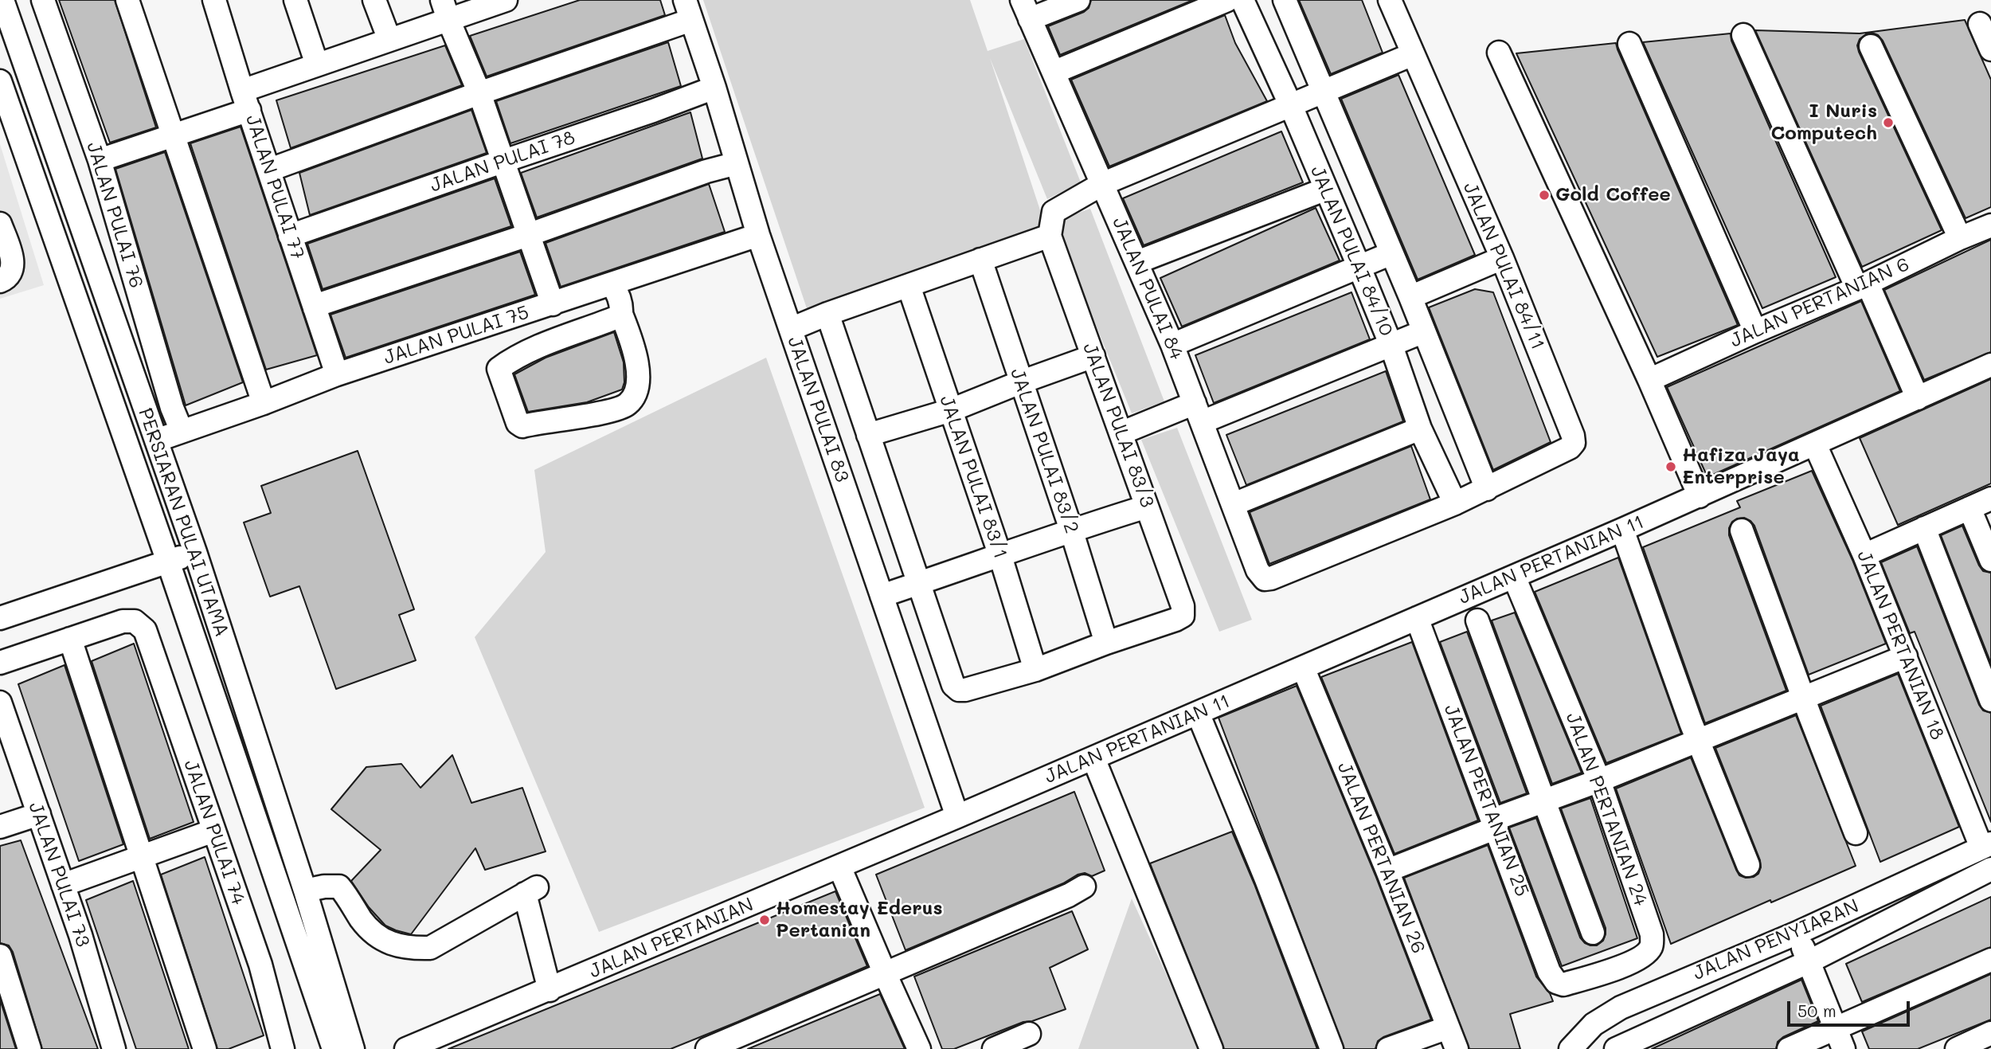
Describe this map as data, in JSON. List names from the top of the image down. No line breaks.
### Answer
{"streets":{"street":["JALAN PULAI 78","JALAN PULAI 77","JALAN PULAI 76","JALAN PULAI 84/10","JALAN PULAI 84/11","JALAN PULAI 84","JALAN PERTANIAN 6","JALAN PULAI 75","JALAN PULAI 83","JALAN PULAI 83/3","JALAN PULAI 83/2","JALAN PULAI 83/1","PERSIARAN PULAI UTAMA","JALAN PERTANIAN 11","JALAN PERTANIAN 18","JALAN PERTANIAN 25","JALAN PERTANIAN 24","JALAN PULAI 74","JALAN PERTANIAN 26","JALAN PULAI 73","JALAN PERTANIAN","JALAN PENYIARAN"]},"crossings":[["JALAN PULAI 78","JALAN PULAI 77"],["JALAN PULAI 78","JALAN PULAI 83"],["JALAN PULAI 77","JALAN PULAI 75"],["JALAN PULAI 76","JALAN PULAI 75"],["JALAN PULAI 84/10","JALAN PULAI 84/11"],["JALAN PULAI 84/11","JALAN PULAI 84"],["JALAN PULAI 75","JALAN PULAI 83"],["JALAN PULAI 75","PERSIARAN PULAI UTAMA"],["JALAN PULAI 83","JALAN PERTANIAN 11"],["JALAN PULAI 83","JALAN PERTANIAN"],["JALAN PULAI 83/3","JALAN PULAI 83/2"],["JALAN PERTANIAN 11","JALAN PERTANIAN 18"],["JALAN PERTANIAN 11","JALAN PERTANIAN 25"],["JALAN PERTANIAN 11","JALAN PERTANIAN 24"],["JALAN PERTANIAN 11","JALAN PERTANIAN 26"],["JALAN PERTANIAN 11","JALAN PERTANIAN"],["JALAN PERTANIAN 18","JALAN PENYIARAN"],["JALAN PERTANIAN 25","JALAN PERTANIAN 24"]],"places":["I Nuris Computech","Gold Coffee","Hafiza Jaya Enterprise","Homestay Ederus Pertanian"],"scale_bar":"50 m"}
